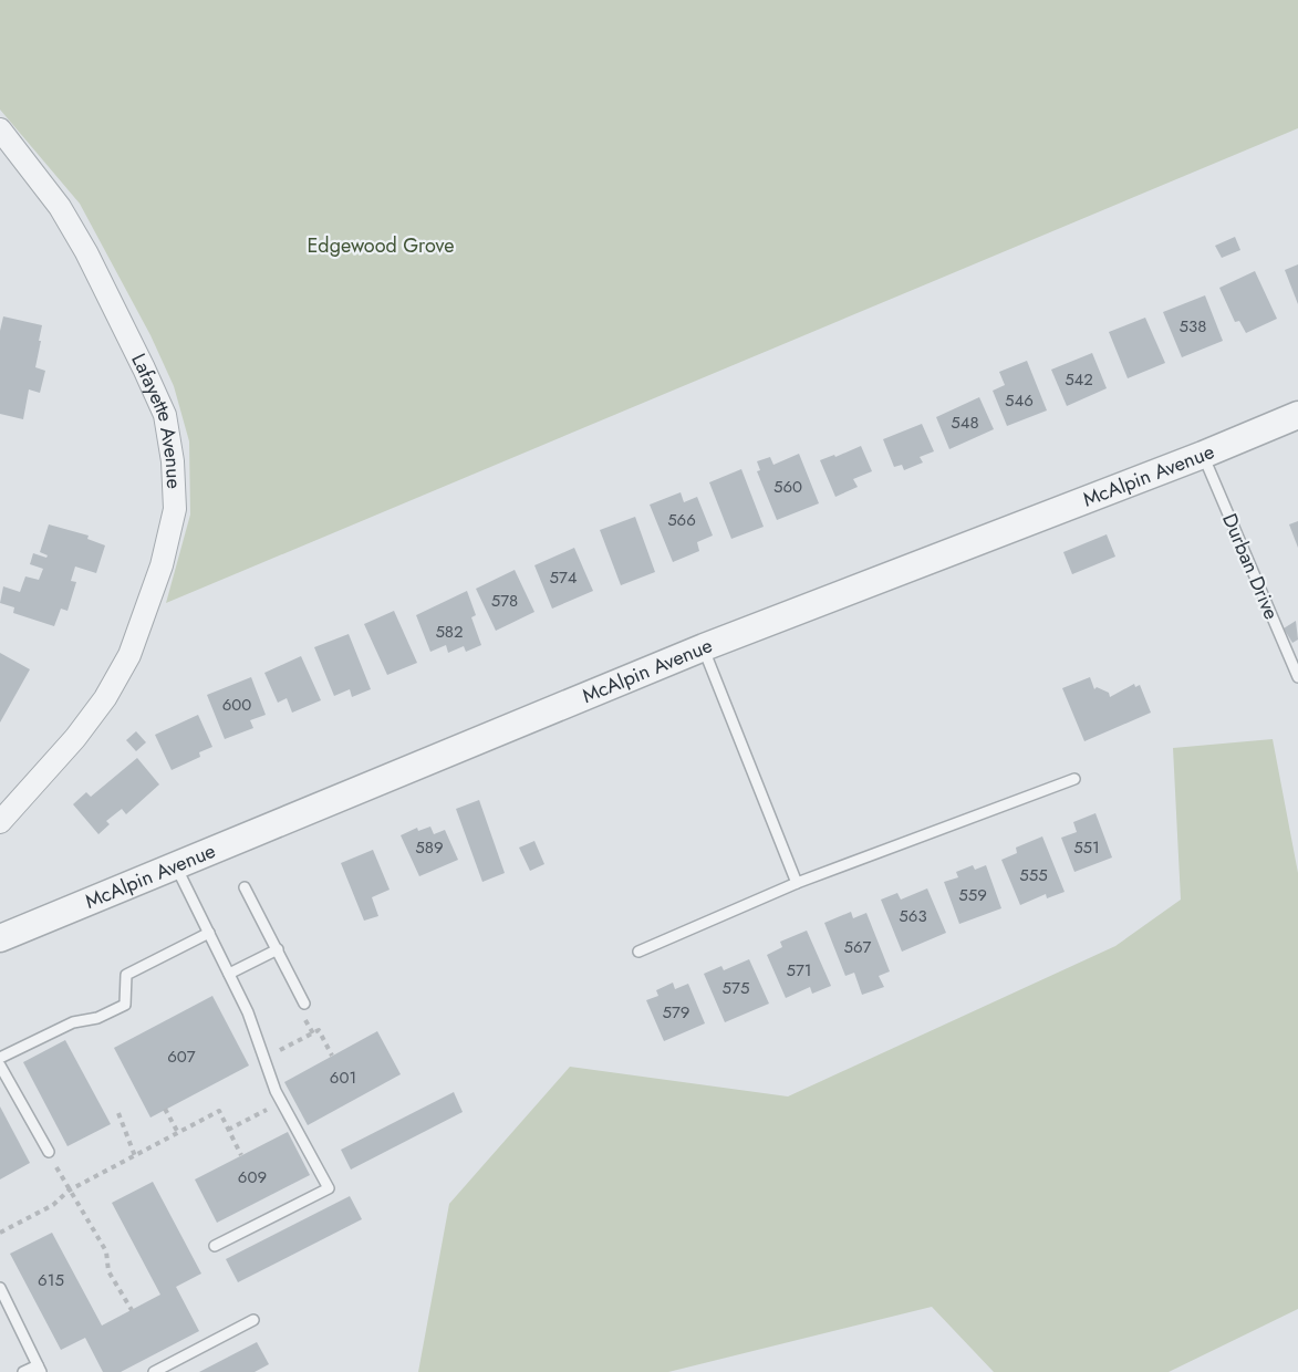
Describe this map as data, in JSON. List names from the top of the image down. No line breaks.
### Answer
{"streets":{"street":["Lafayette Avenue","McAlpin Avenue"],"lane":["Durban Drive"]},"crossings":[["McAlpin Avenue","Durban Drive"]],"parks":["Edgewood Grove"],"house_numbers":["538","542","546","548","560","566","574","578","582","600","589","551","555","559","563","567","571","575","579","607","601","609","615"]}
